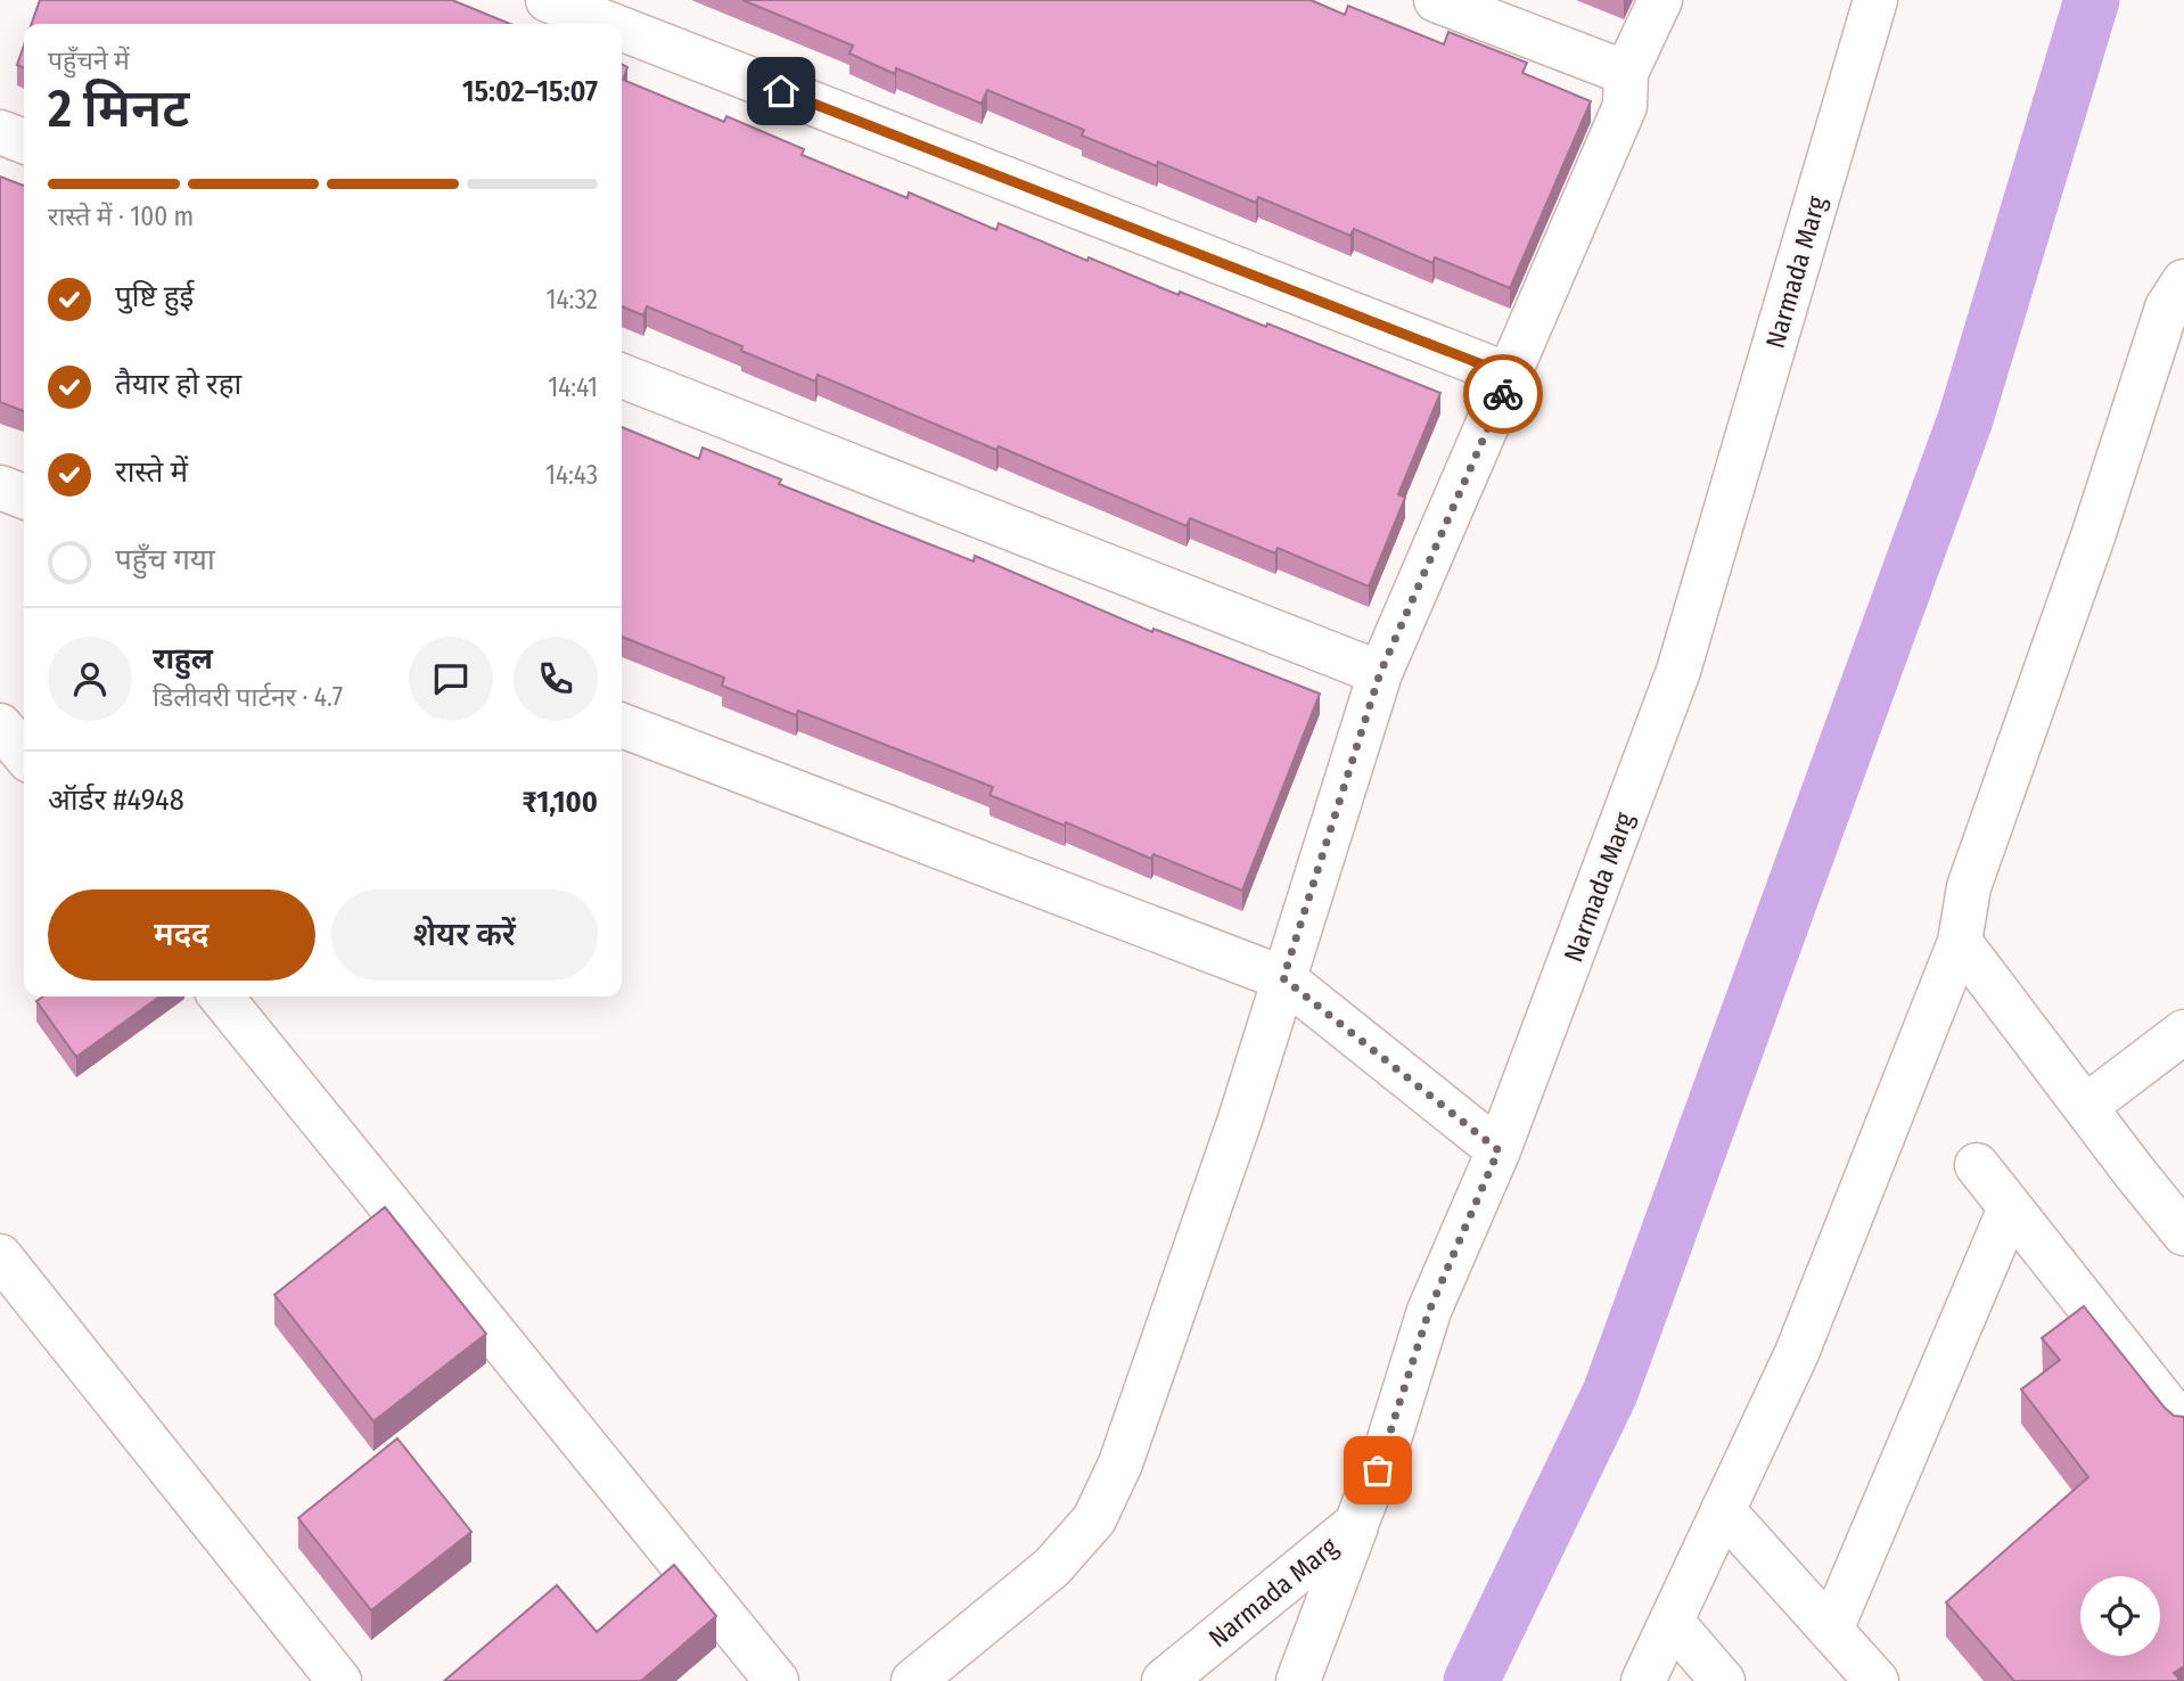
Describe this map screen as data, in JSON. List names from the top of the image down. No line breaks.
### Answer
{"streets":{"street":["Narmada Marg"]},"page":{"heading":["2 मिनट","पहुँचने में","15:02–15:07"],"panel":["राहुल","डिलीवरी पार्टनर · 4.7","ऑर्डर #4948","₹1,100"],"bar":"रास्ते में · 100 m","list":[["पुष्टि हुई","14:32"],["तैयार हो रहा","14:41"],["रास्ते में","14:43"],"पहुँच गया"],"buttons":["मदद","शेयर करें"]}}
